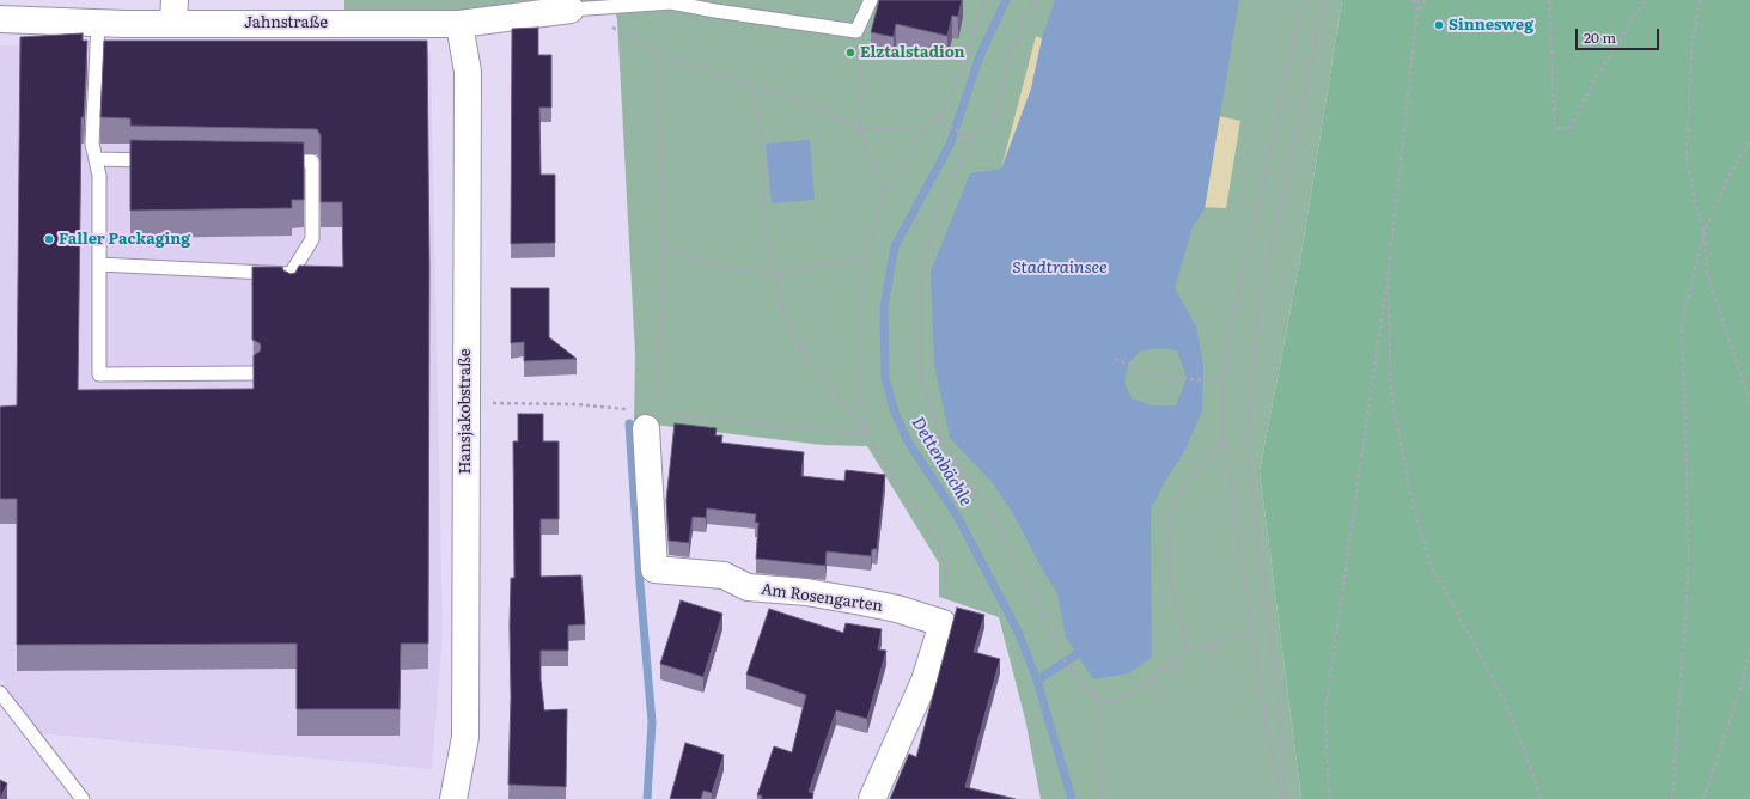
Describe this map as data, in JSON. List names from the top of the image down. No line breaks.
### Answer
{"streets":{"street":["Jahnstraße","Hansjakobstraße","Am Rosengarten"]},"crossings":[["Jahnstraße","Hansjakobstraße"]],"water":["Stadtrainsee","Dettenbächle"],"places":["Sinnesweg","Elztalstadion","Faller Packaging"],"scale_bar":"20 m"}
